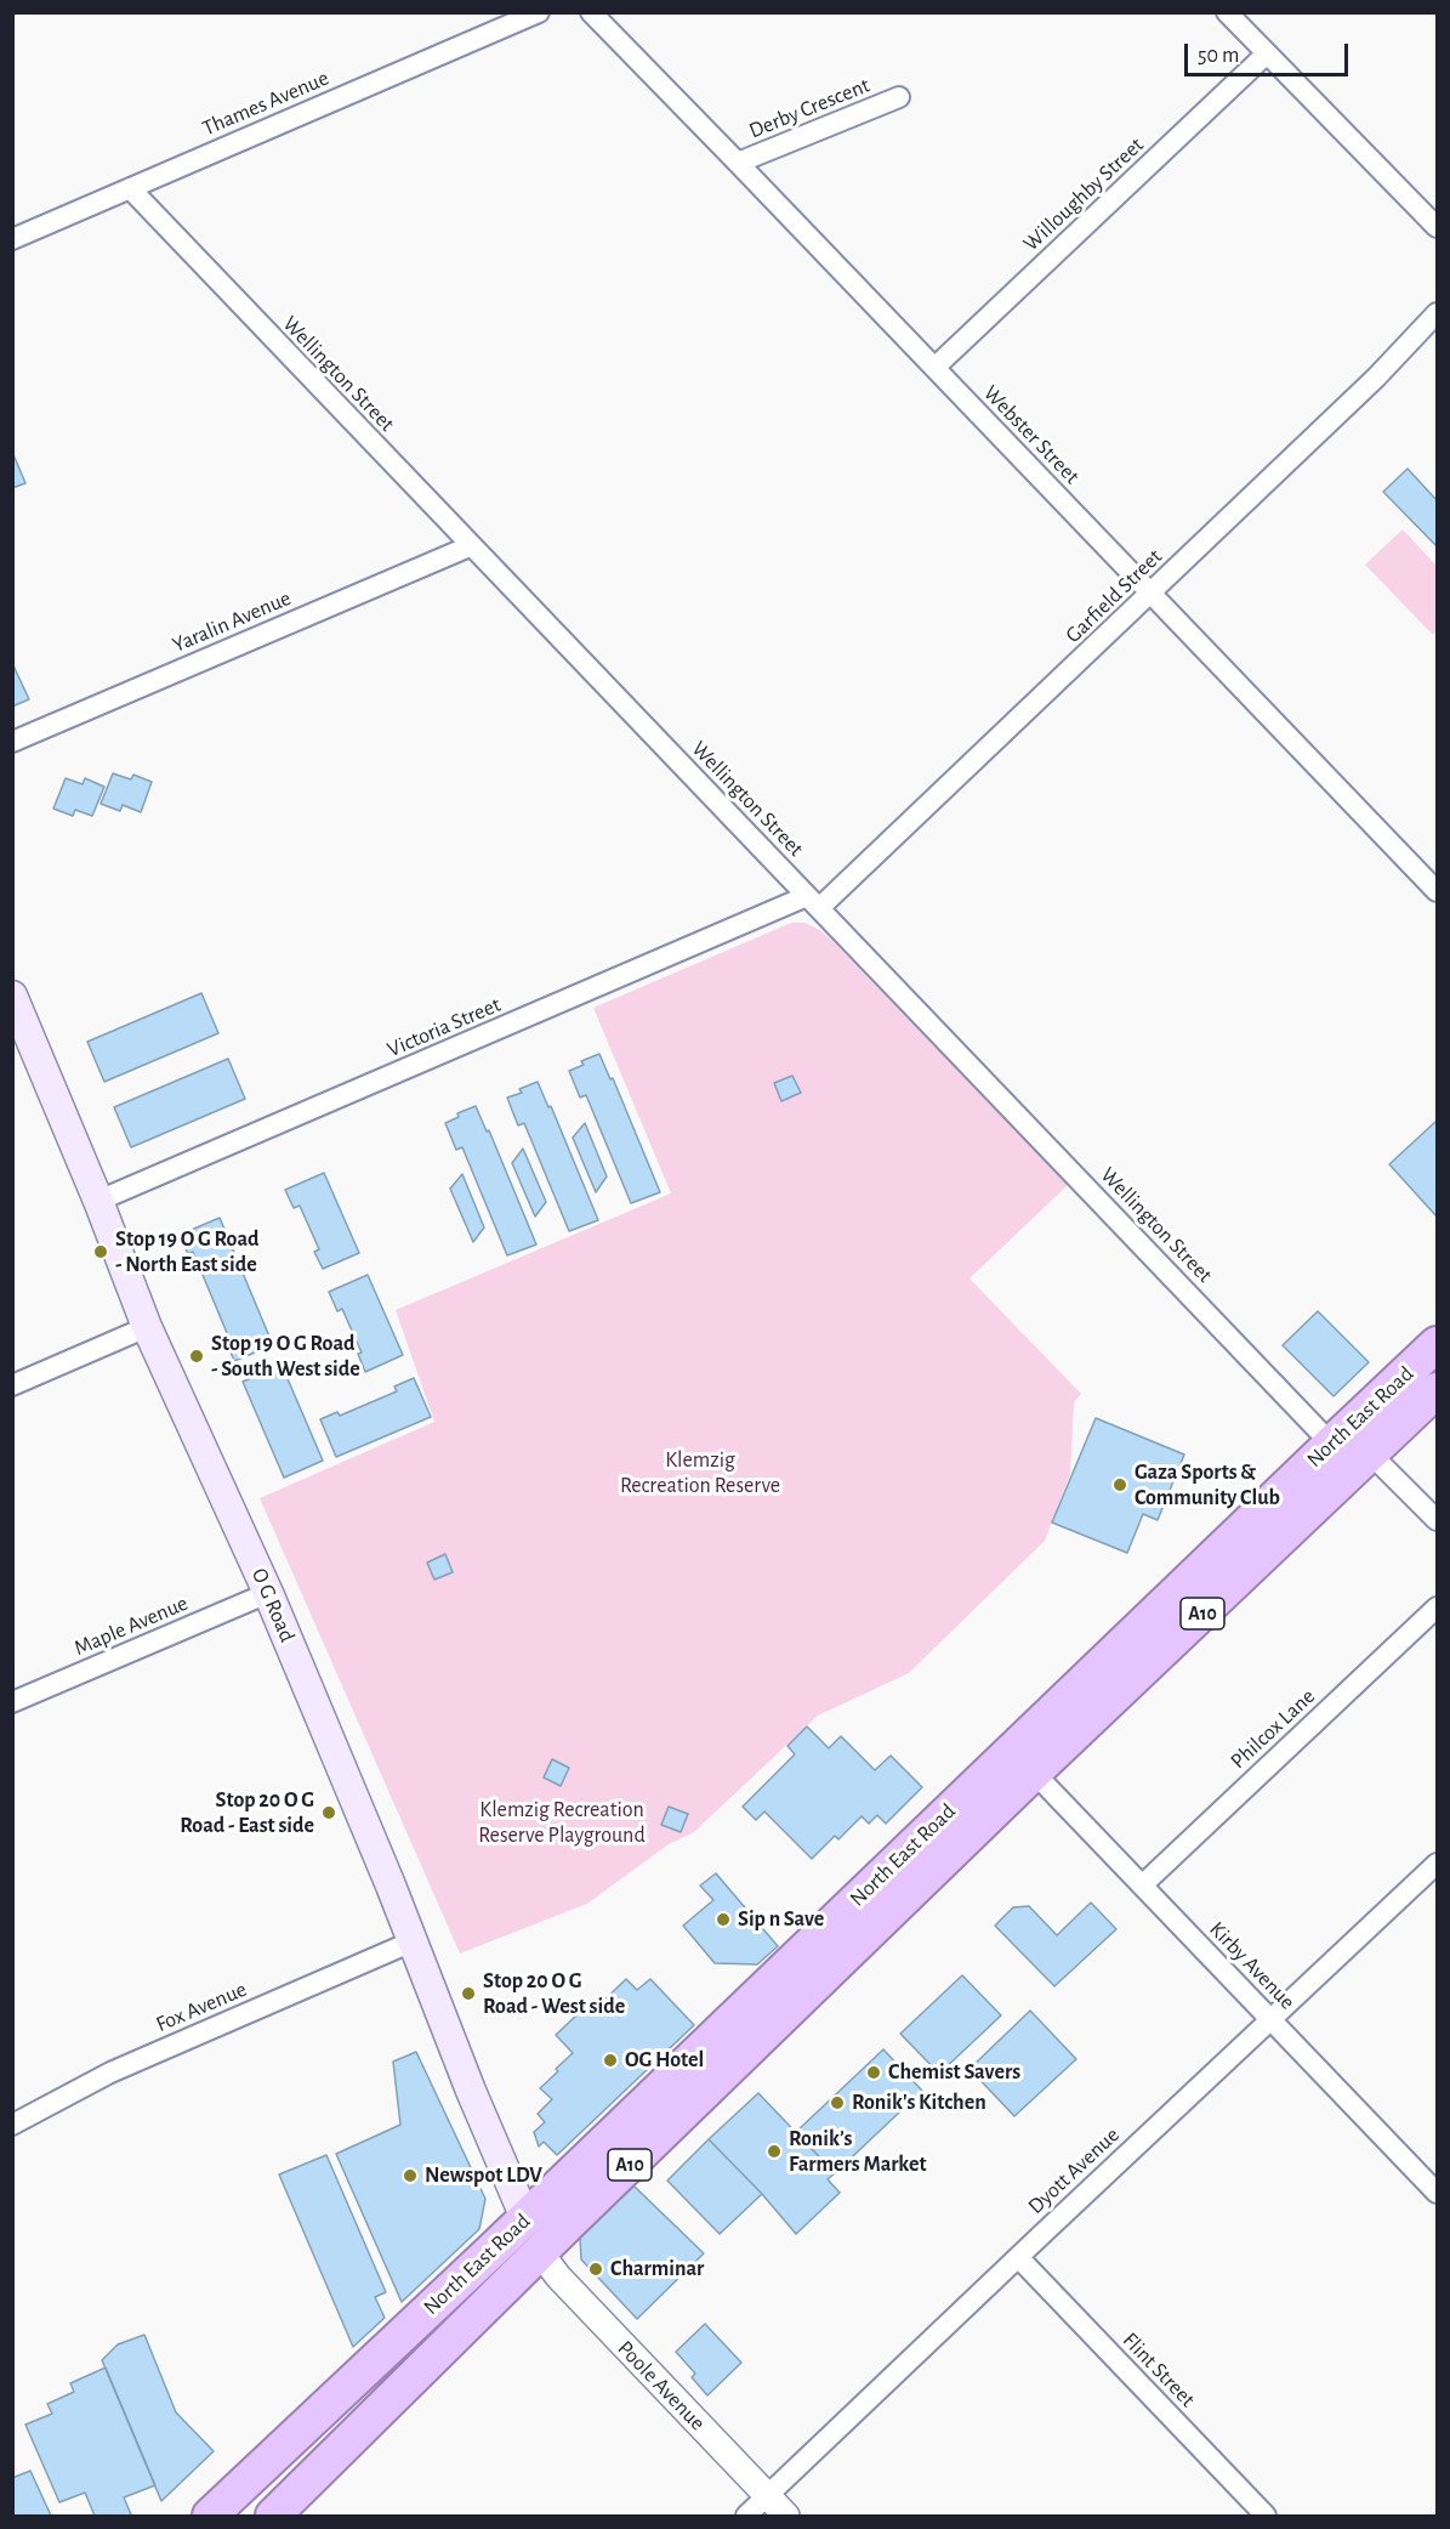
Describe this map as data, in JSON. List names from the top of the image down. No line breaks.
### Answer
{"streets":{"highway":["North East Road","A10"],"main road":["O G Road"],"street":["Thames Avenue","Derby Crescent","Willoughby Street","Wellington Street","Webster Street","Garfield Street","Yaralin Avenue","Victoria Street","Maple Avenue","Philcox Lane","Kirby Avenue","Fox Avenue","Dyott Avenue","Flint Street","Poole Avenue"]},"crossings":[["Thames Avenue","Wellington Street"],["Derby Crescent","Webster Street"],["Willoughby Street","Webster Street"],["Wellington Street","Garfield Street"],["Wellington Street","Yaralin Avenue"],["Wellington Street","Victoria Street"],["Wellington Street","North East Road"],["Webster Street","Garfield Street"],["Garfield Street","Victoria Street"],["Victoria Street","O G Road"],["North East Road","O G Road"],["North East Road","Kirby Avenue"],["North East Road","Poole Avenue"],["O G Road","Maple Avenue"],["O G Road","Fox Avenue"],["Philcox Lane","Kirby Avenue"],["Kirby Avenue","Dyott Avenue"],["Dyott Avenue","Flint Street"],["Dyott Avenue","Poole Avenue"]],"parks":["Klemzig Recreation Reserve","Klemzig Recreation Reserve Playground"],"places":["Stop 19 O G Road - North East side","Stop 19 O G Road - South West side","Gaza Sports & Community Club","Stop 20 O G Road - East side","Sip n Save","Stop 20 O G Road - West side","OG Hotel","Chemist Savers","Ronik's Kitchen","Ronik’s Farmers Market","Newspot LDV","Charminar"],"scale_bar":"50 m"}
